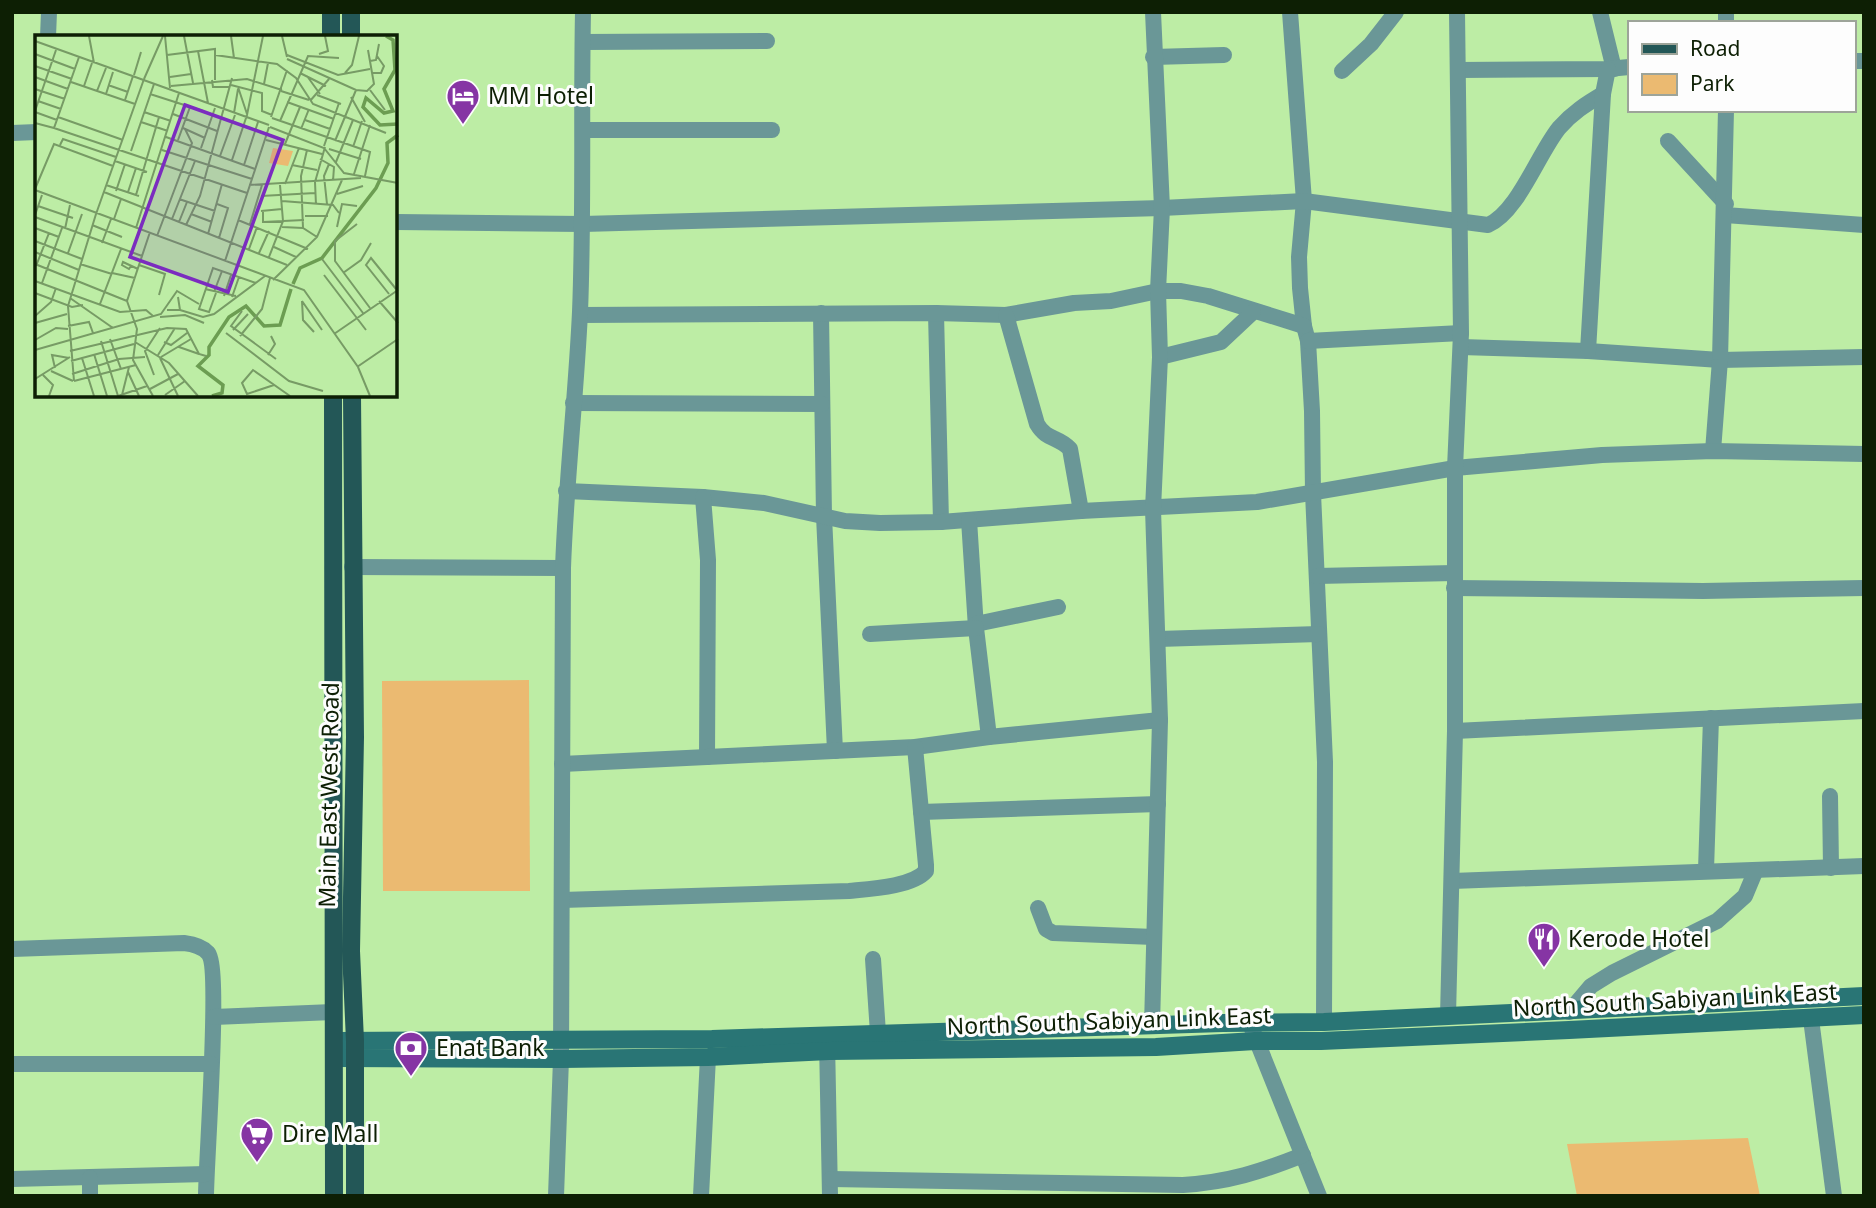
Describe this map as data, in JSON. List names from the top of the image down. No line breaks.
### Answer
{"streets":{"main road":["Main East West Road","North South Sabiyan Link East"]},"crossings":[["Main East West Road","North South Sabiyan Link East"]],"places":{"hotel":["MM Hotel"],"restaurant":["Kerode Hotel"],"bank":["Enat Bank"],"supermarket":["Dire Mall"]},"legend":["Road","Park"]}
